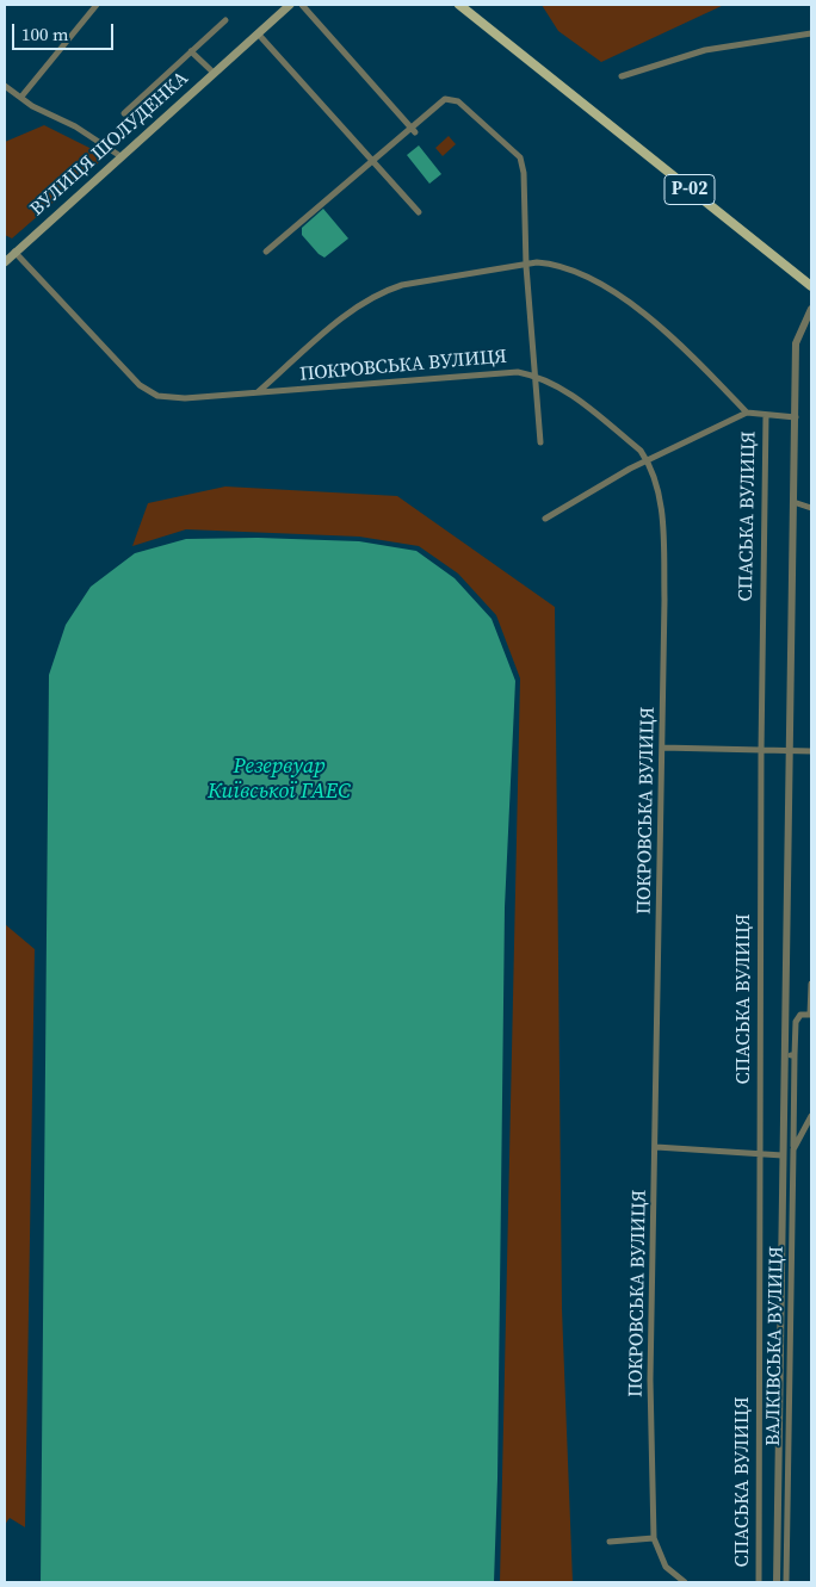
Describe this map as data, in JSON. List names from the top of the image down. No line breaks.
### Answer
{"streets":{"main road":["ВУЛИЦЯ ШОЛУДЕНКА","Р-02"],"street":["ПОКРОВСЬКА ВУЛИЦЯ","СПАСЬКА ВУЛИЦЯ","ВАЛКІВСЬКА ВУЛИЦЯ"]},"crossings":[["ВУЛИЦЯ ШОЛУДЕНКА","ПОКРОВСЬКА ВУЛИЦЯ"],["ПОКРОВСЬКА ВУЛИЦЯ","СПАСЬКА ВУЛИЦЯ"]],"water":["Резервуар Київської ГАЕС"],"scale_bar":"100 m"}
